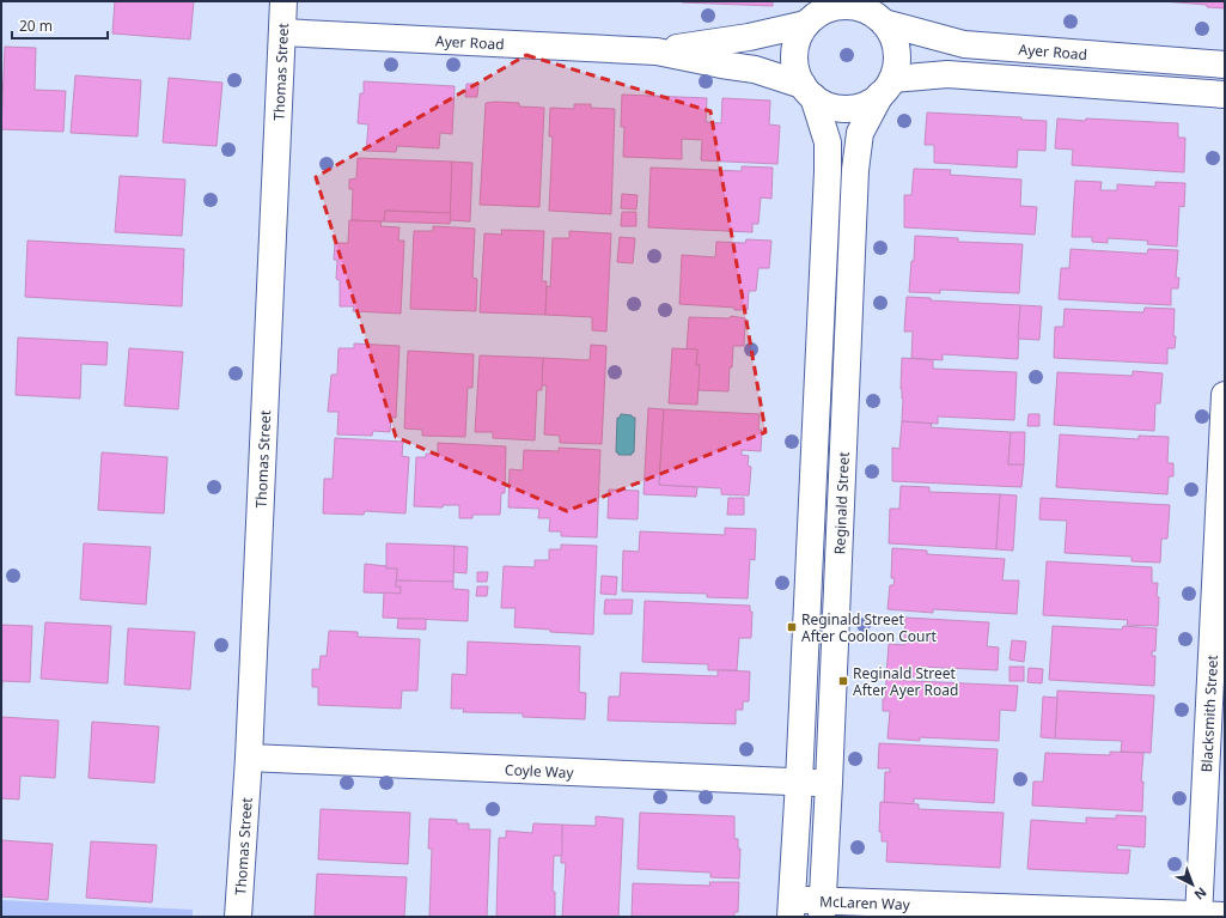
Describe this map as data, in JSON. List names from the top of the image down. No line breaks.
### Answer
{"streets":{"street":["Ayer Road","Thomas Street","Reginald Street","Blacksmith Street","Coyle Way","McLaren Way"]},"crossings":[["Ayer Road","Thomas Street"],["Ayer Road","Reginald Street"],["Thomas Street","Coyle Way"],["Reginald Street","Coyle Way"],["Reginald Street","McLaren Way"],["Blacksmith Street","McLaren Way"]],"places":{"transit":["Reginald Street After Cooloon Court","Reginald Street After Ayer Road"]},"scale_bar":"20 m","north":"bottom right"}
